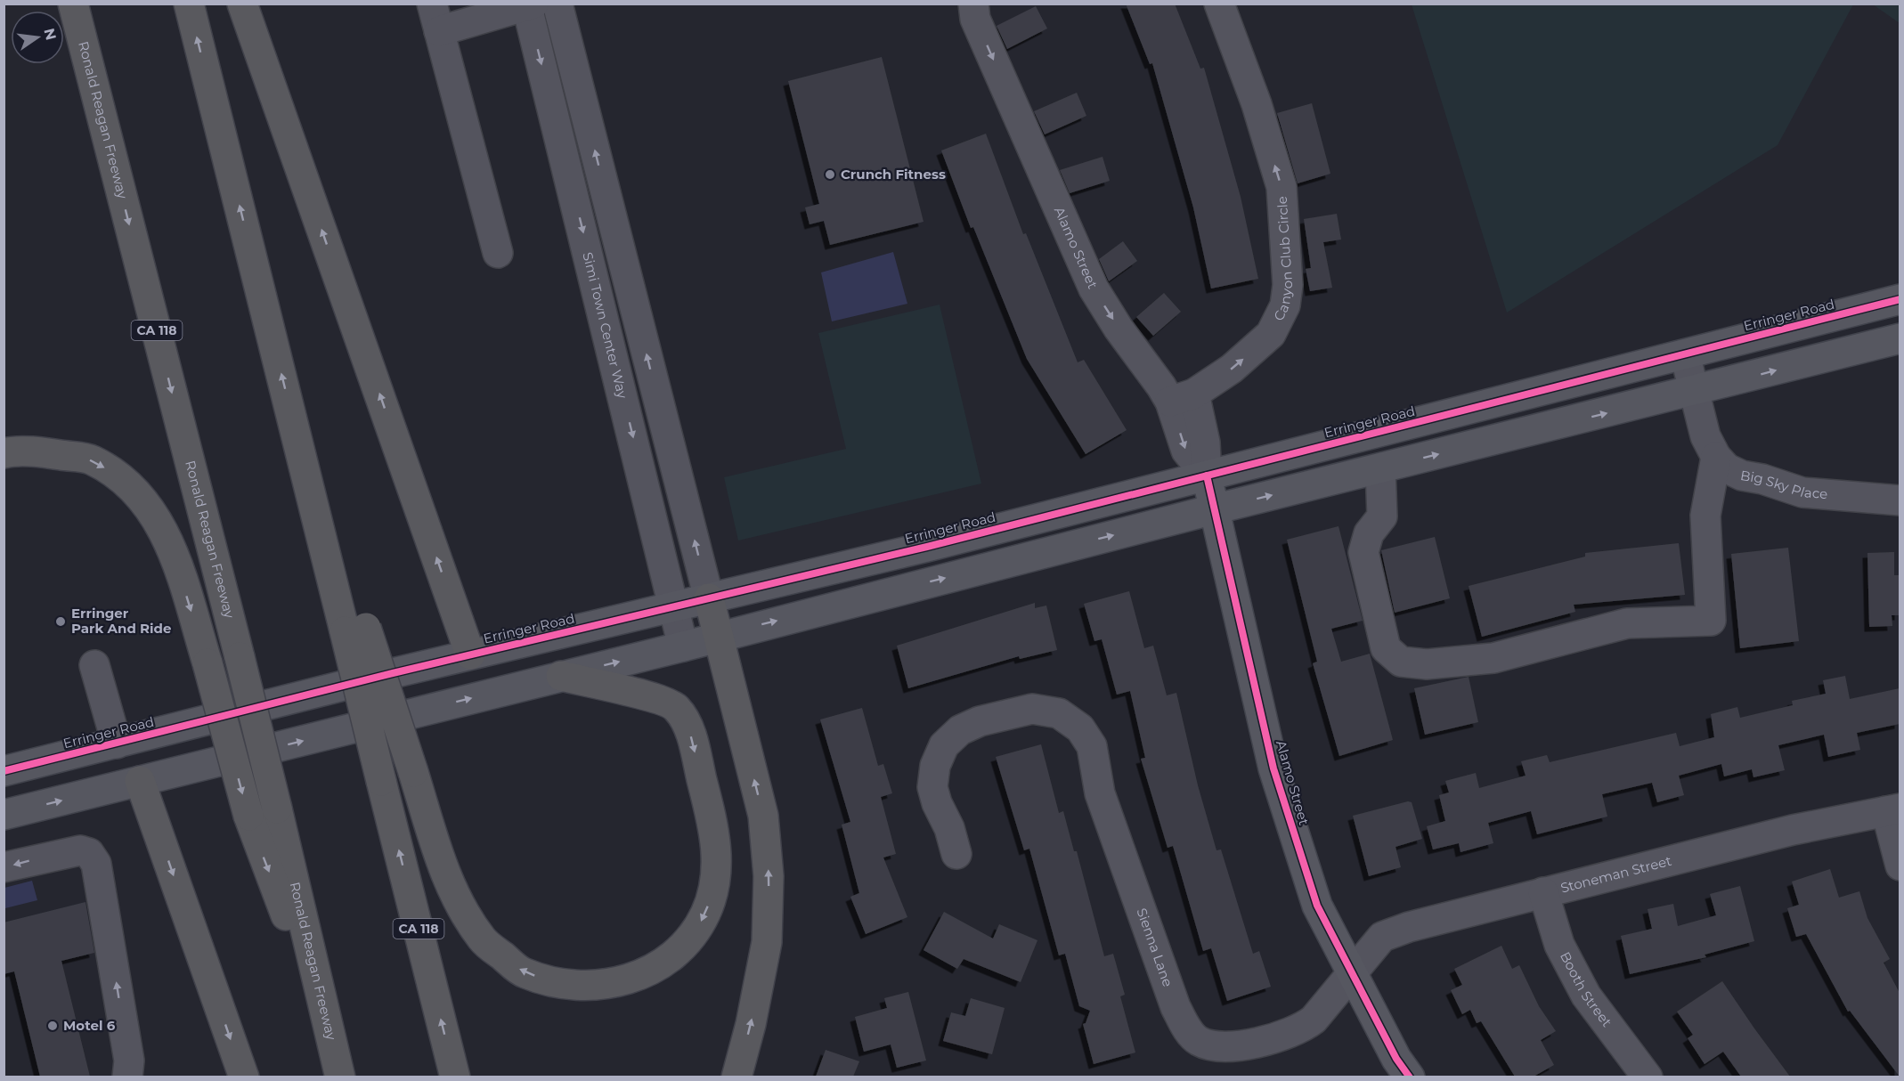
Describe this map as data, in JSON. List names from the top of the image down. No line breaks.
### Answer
{"streets":{"highway":["Ronald Reagan Freeway","CA 118"],"main road":["Alamo Street","Erringer Road"],"street":["Canyon Club Circle","Simi Town Center Way","Big Sky Place","Stoneman Street","Sienna Lane","Booth Street"]},"crossings":[["Alamo Street","Canyon Club Circle"],["Alamo Street","Erringer Road"],["Alamo Street","Stoneman Street"],["Alamo Street","Sienna Lane"],["Erringer Road","Simi Town Center Way"],["Erringer Road","Big Sky Place"],["Stoneman Street","Sienna Lane"],["Stoneman Street","Booth Street"]],"one_way":["Alamo Street","Canyon Club Circle"],"places":["Crunch Fitness","Erringer Park And Ride","Motel 6"],"north":"right"}
